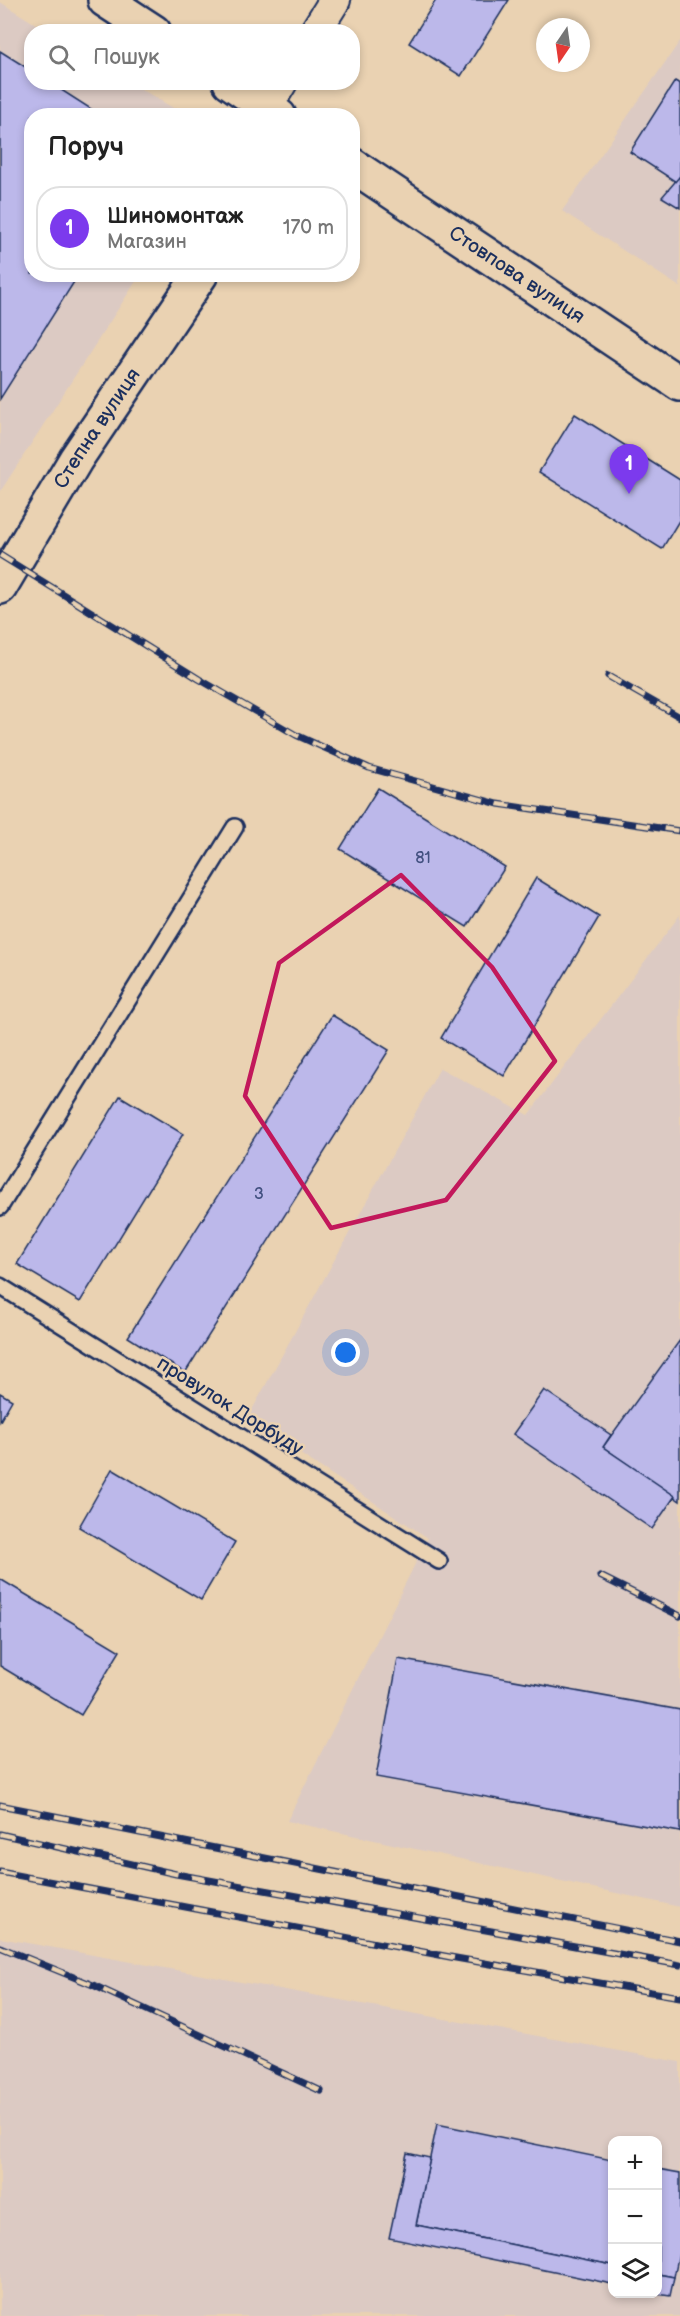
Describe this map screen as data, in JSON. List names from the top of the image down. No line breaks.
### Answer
{"streets":{"main road":["Стовпова вулиця","Степна вулиця"],"lane":["провулок Дорбуду"]},"house_numbers":["81","3"],"north":"bottom","page":{"search":"Пошук","heading":"Поруч","list":[{"mark":"1","name":"Шиномонтаж","note":"Магазин","value":"170 m"}],"pins":"1","map_buttons":["+","−"]}}
